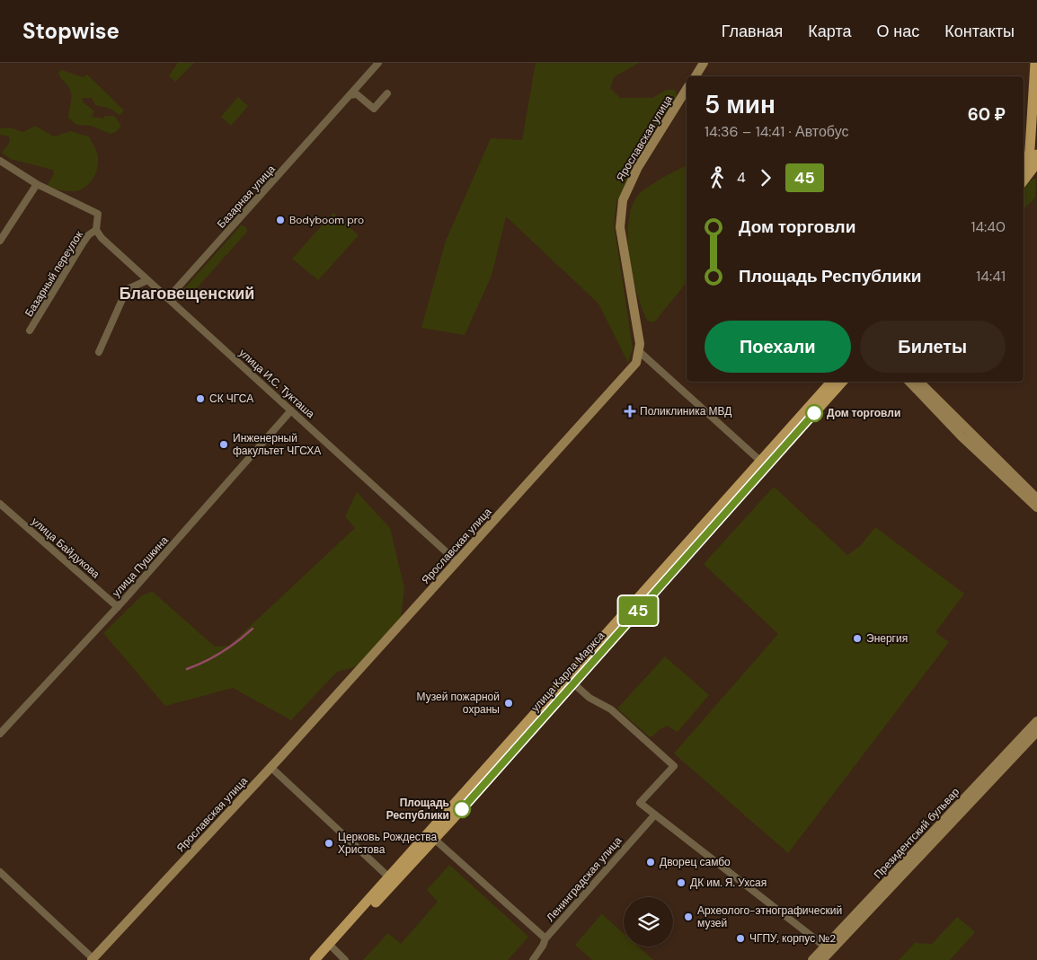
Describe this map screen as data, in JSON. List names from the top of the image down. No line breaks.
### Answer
{"streets":{"main road":["улица Карла Маркса"],"street":["Ярославская улица","Базарная улица","Базарный переулок","улица И.С. Тукташа","улица Байдукова","улица Пушкина","Президентский бульвар","Ленинградская улица"]},"crossings":[["Ярославская улица","улица И.С. Тукташа"],["Базарная улица","улица И.С. Тукташа"],["Базарный переулок","улица И.С. Тукташа"],["улица И.С. Тукташа","улица Пушкина"],["улица Байдукова","улица Пушкина"]],"districts":["Благовещенский"],"places":{"other":["Bodyboom pro","СК ЧГСА","Дом торговли","Инженерный факультет ЧГСХА","Энергия","Музей пожарной охраны","Площадь Республики","Церковь Рождества Христова","Дворец самбо","ДК им. Я. Ухсая","Археолого-этнографический музей","ЧГПУ, корпус №2"],"health":["Поликлиника МВД"]},"lines":["bus line 45"],"page":{"header":"Stopwise","nav":["Главная","Карта","О нас","Контакты"],"on_map":"45","heading":["5 мин","14:36 – 14:41 · Автобус","60 ₽"],"legs":["4","45"],"list":[{"name":"Дом торговли","value":"14:40"},{"name":"Площадь Республики","value":"14:41"}],"buttons":["Поехали","Билеты"]}}
